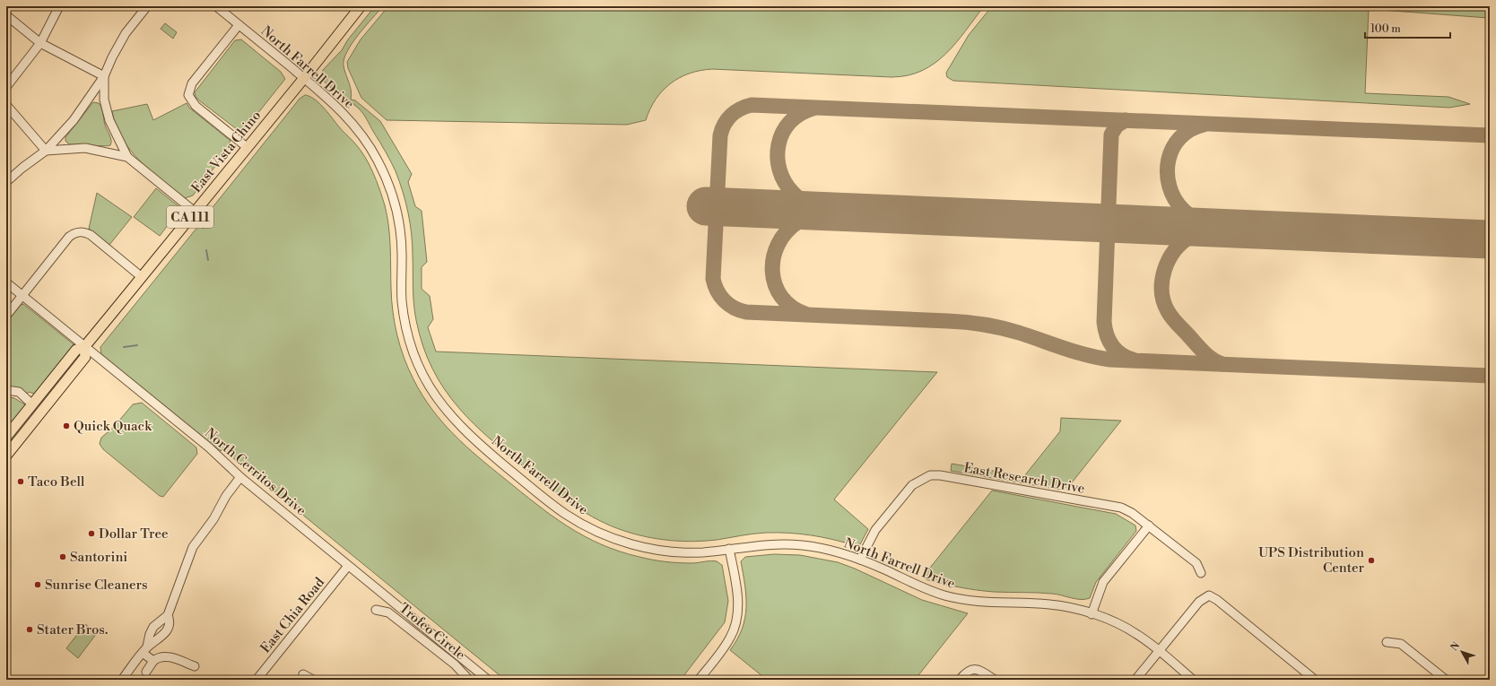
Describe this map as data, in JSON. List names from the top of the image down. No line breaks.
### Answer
{"streets":{"main road":["East Vista Chino","CA 111"],"street":["North Farrell Drive","North Cerritos Drive","East Research Drive","East Chia Road","Trofeo Circle"]},"crossings":[["North Farrell Drive","East Vista Chino"],["North Farrell Drive","East Research Drive"],["East Vista Chino","North Cerritos Drive"],["North Cerritos Drive","East Chia Road"]],"places":["Quick Quack","Taco Bell","Dollar Tree","Santorini","UPS Distribution Center","Sunrise Cleaners","Stater Bros."],"scale_bar":"100 m","north":"top left"}
